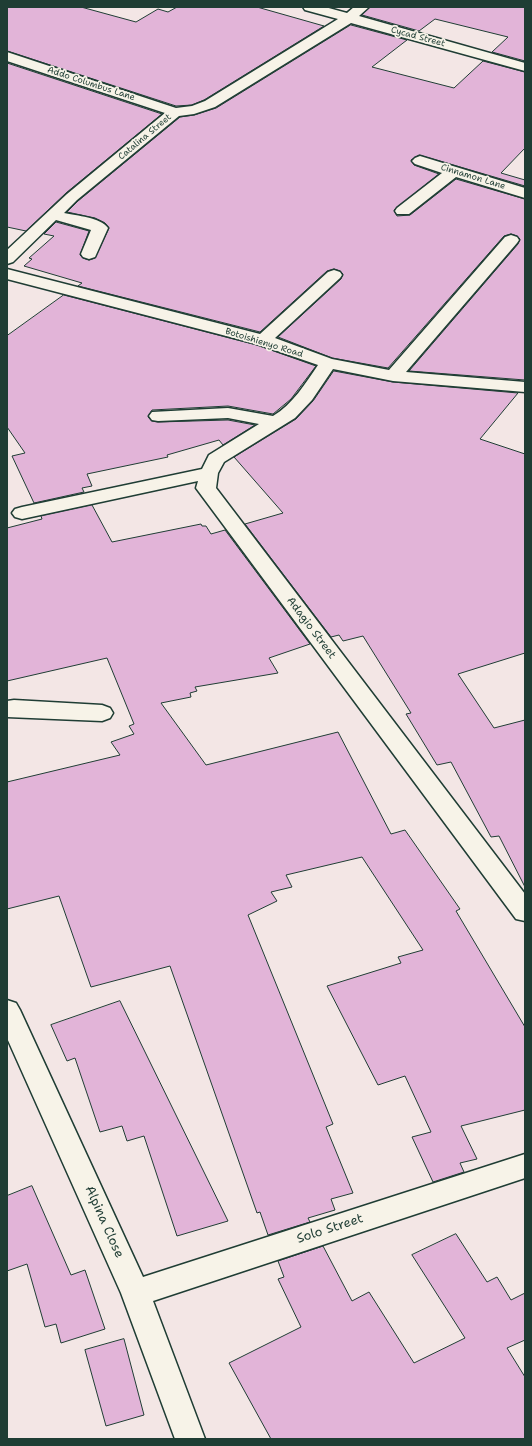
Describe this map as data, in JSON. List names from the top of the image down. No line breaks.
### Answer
{"streets":{"street":["Cycad Street","Addo Columbus Lane","Catalina Street","Cinnamon Lane","Botoishienyo Road","Adagio Street","Alpina Close","Solo Street"]},"crossings":[["Cycad Street","Catalina Street"],["Addo Columbus Lane","Catalina Street"],["Alpina Close","Solo Street"]]}
